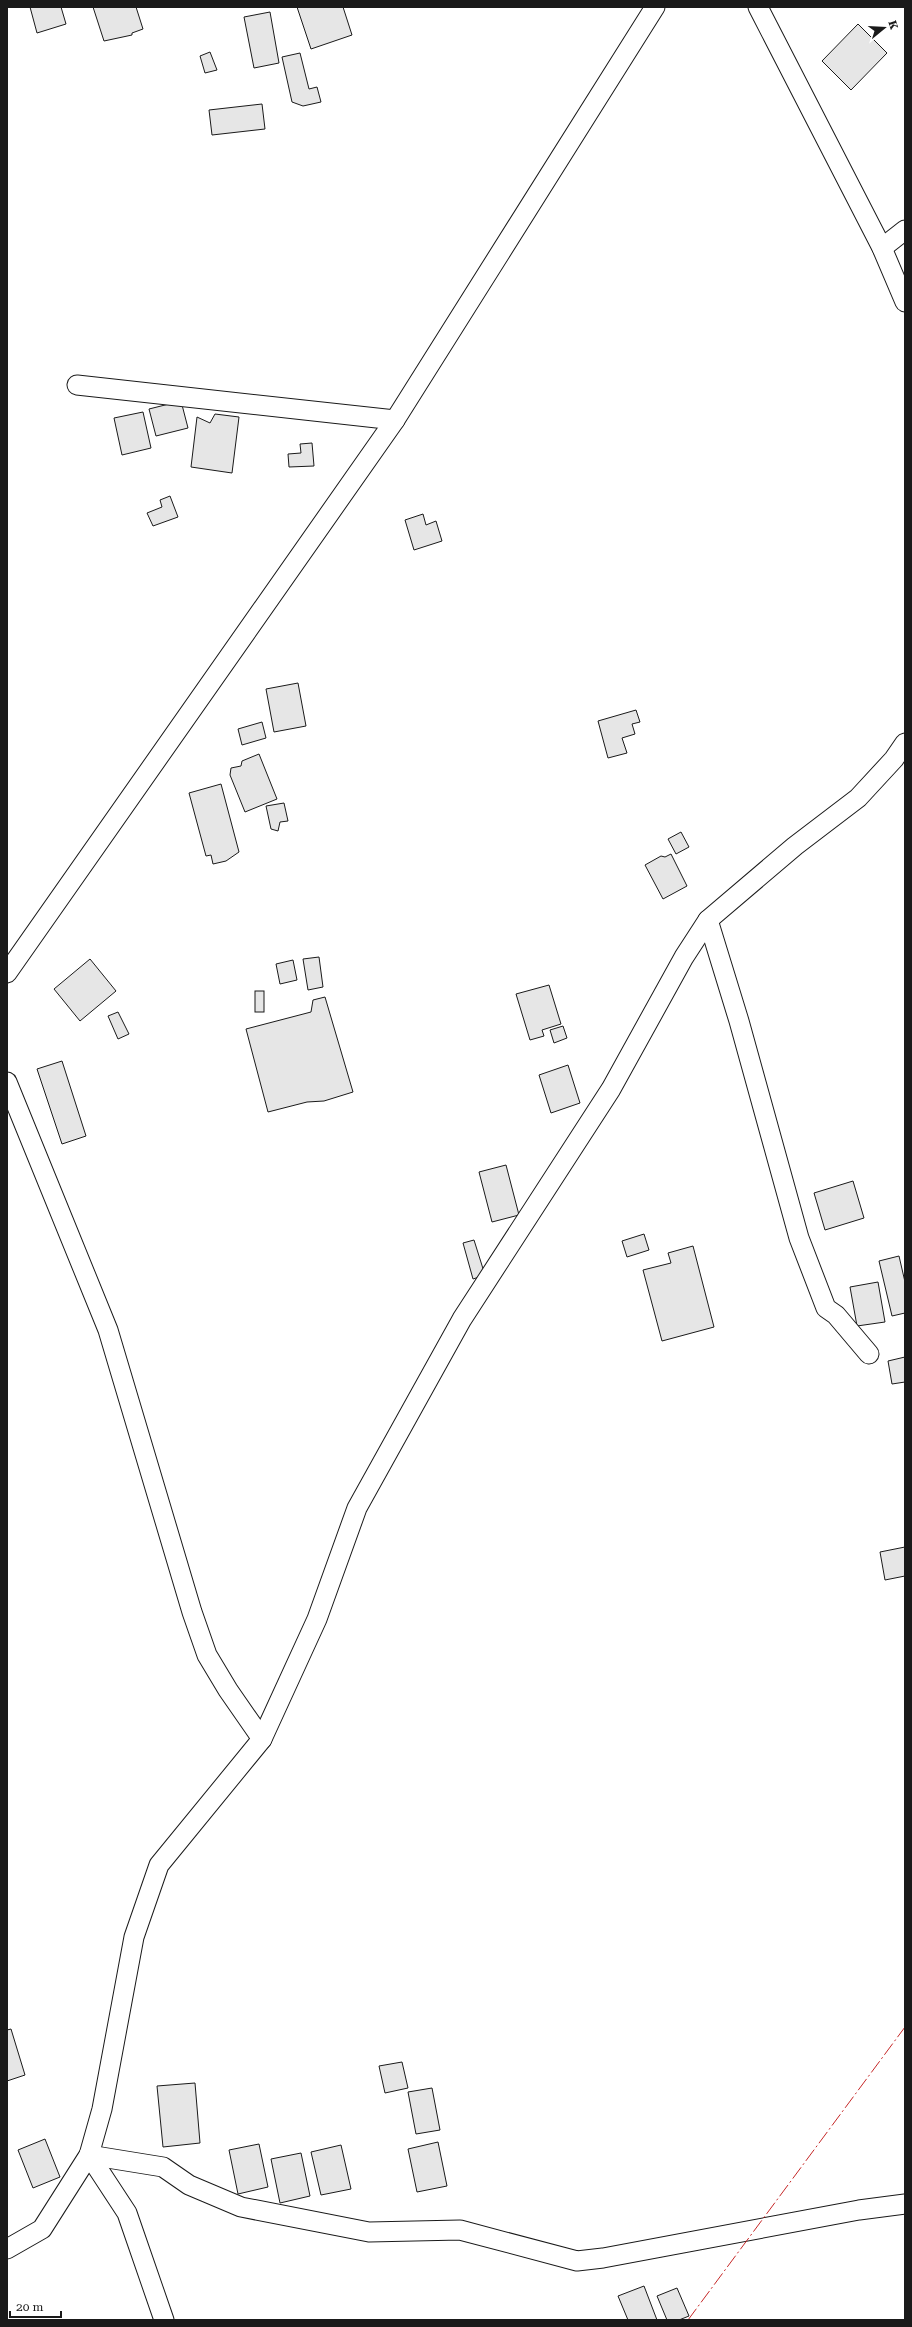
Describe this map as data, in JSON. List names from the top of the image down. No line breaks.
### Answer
{"scale_bar":"20 m","north":"right"}
